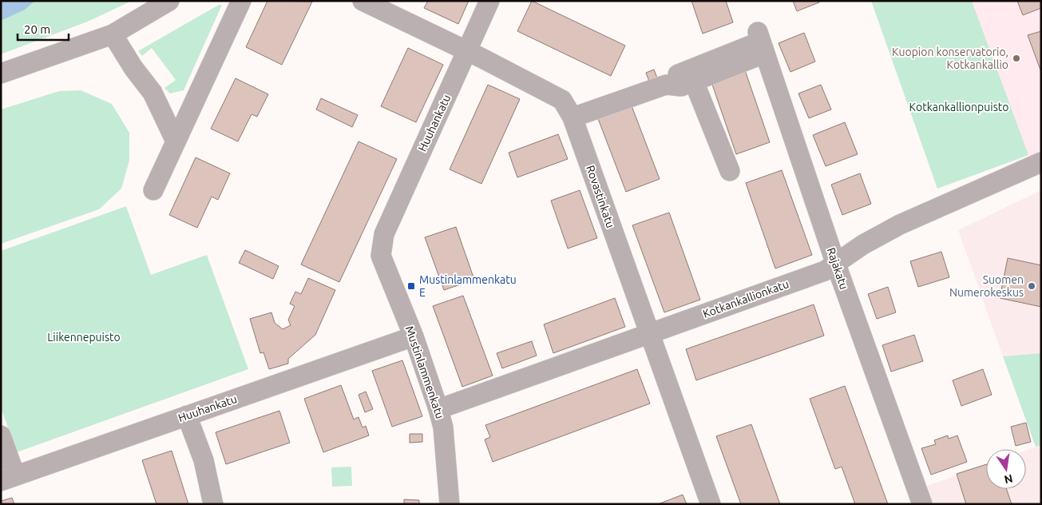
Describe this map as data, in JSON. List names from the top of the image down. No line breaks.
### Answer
{"streets":{"street":["Huuhankatu","Rovastinkatu","Rajakatu","Kotkankallionkatu","Mustinlammenkatu"]},"crossings":[["Huuhankatu","Rovastinkatu"],["Huuhankatu","Mustinlammenkatu"],["Rovastinkatu","Kotkankallionkatu"],["Rajakatu","Kotkankallionkatu"],["Kotkankallionkatu","Mustinlammenkatu"]],"parks":["Kotkankallionpuisto","Liikennepuisto"],"places":{"other":["Kuopion konservatorio, Kotkankallio","Suomen Numerokeskus"],"transit":["Mustinlammenkatu E"]},"scale_bar":"20 m","north":"bottom"}
